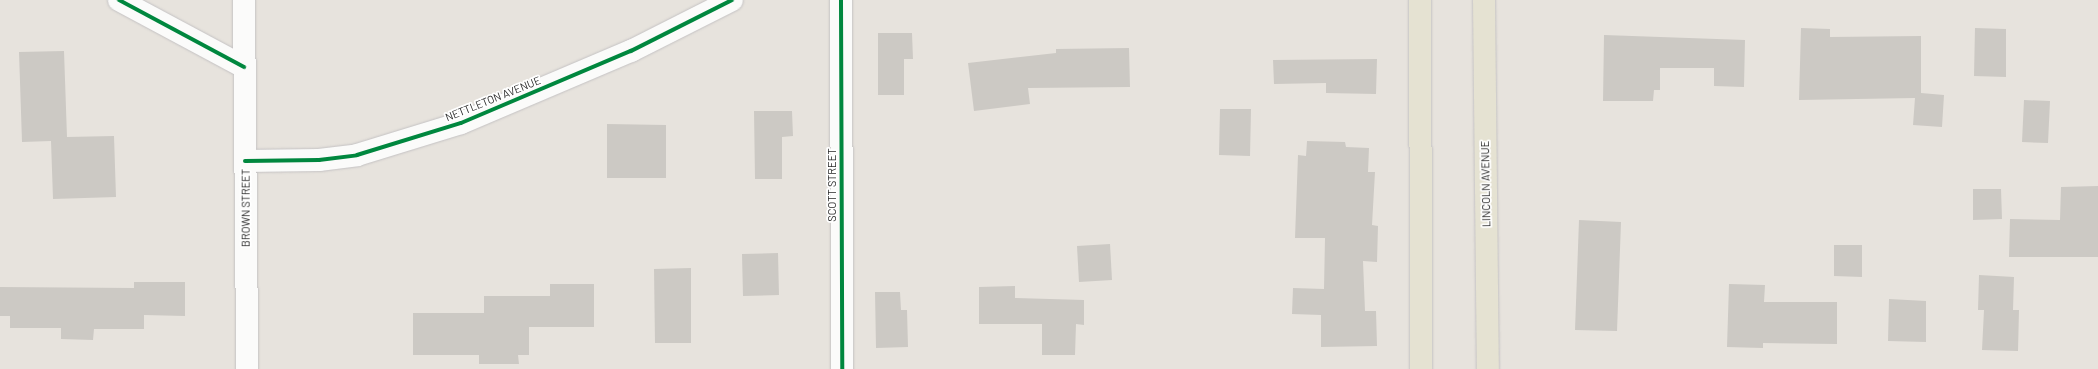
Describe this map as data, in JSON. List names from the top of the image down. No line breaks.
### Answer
{"streets":{"main road":["LINCOLN AVENUE"],"street":["NETTLETON AVENUE","SCOTT STREET","BROWN STREET"]},"crossings":[["NETTLETON AVENUE","BROWN STREET"]]}
